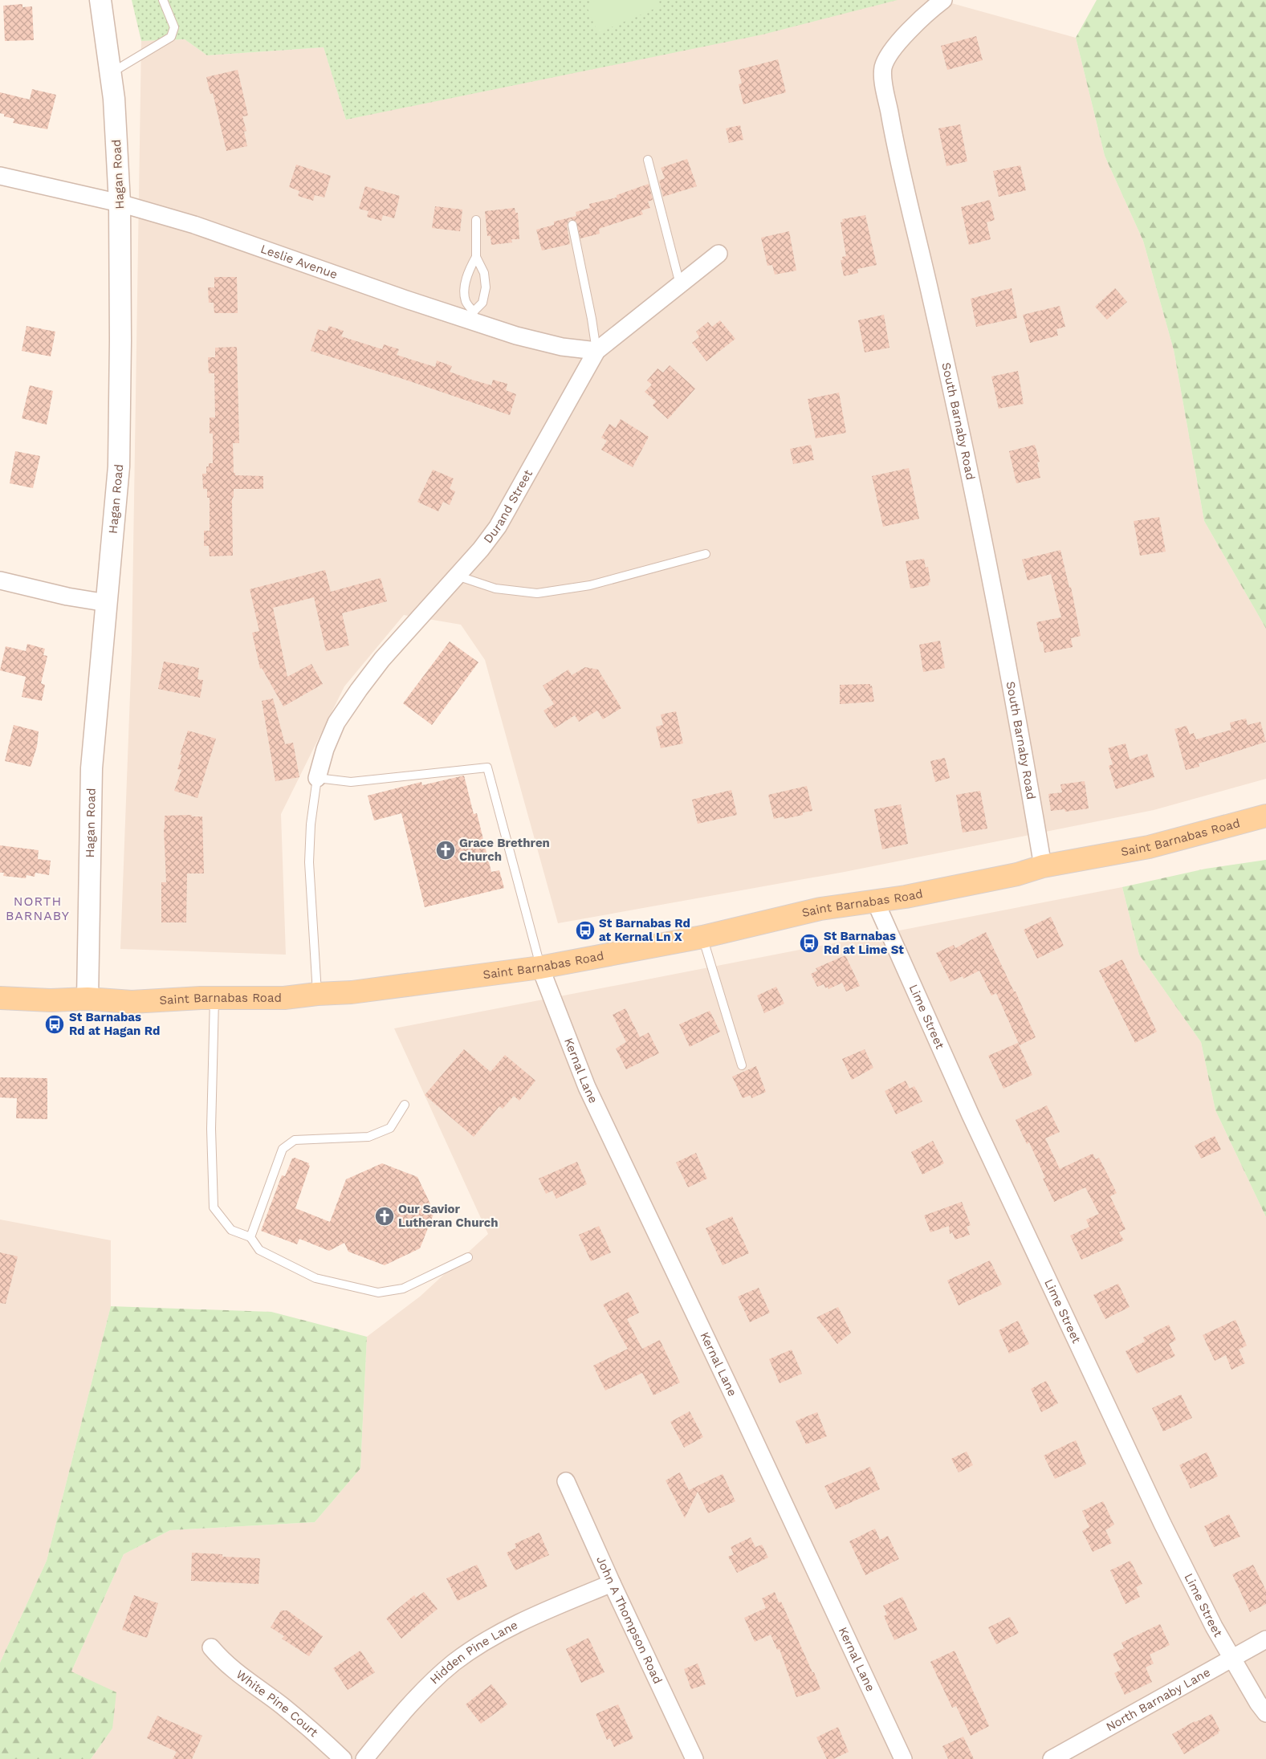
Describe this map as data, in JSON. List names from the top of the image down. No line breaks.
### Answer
{"streets":{"main road":["Saint Barnabas Road"],"street":["Hagan Road","Leslie Avenue","South Barnaby Road","Durand Street","Lime Street","Kernal Lane","John A Thompson Road","Hidden Pine Lane","North Barnaby Lane","White Pine Court"]},"crossings":[["Hagan Road","Leslie Avenue"],["Hagan Road","Saint Barnabas Road"],["Leslie Avenue","Durand Street"],["South Barnaby Road","Saint Barnabas Road"],["Saint Barnabas Road","Lime Street"],["Saint Barnabas Road","Kernal Lane"],["Lime Street","North Barnaby Lane"],["John A Thompson Road","Hidden Pine Lane"]],"districts":["NORTH BARNABY"],"places":{"church":["Grace Brethren Church","Our Savior Lutheran Church"],"bus stop":["St Barnabas Rd at Kernal Ln X","St Barnabas Rd at Lime St","St Barnabas Rd at Hagan Rd"]}}
